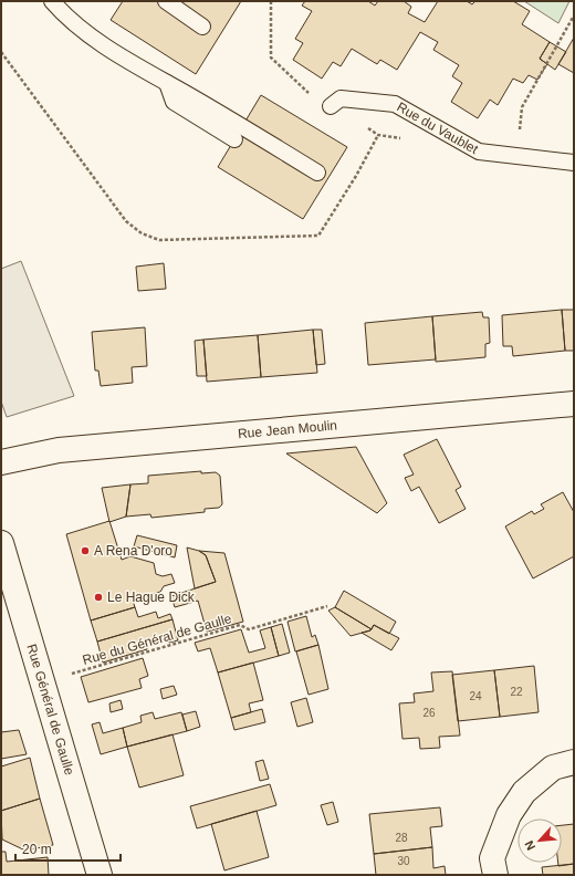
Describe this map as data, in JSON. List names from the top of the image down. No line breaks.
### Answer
{"streets":{"street":["Rue Jean Moulin","Rue Général de Gaulle"],"lane":["Rue du Vaublet"],"path":["Rue du Général de Gaulle"]},"crossings":[["Rue du Général de Gaulle","Rue Général de Gaulle"]],"places":["A Rena D'oro","Le Hague Dick"],"house_numbers":["22","24","26","28","30"],"scale_bar":"20 m","north":"bottom left"}
